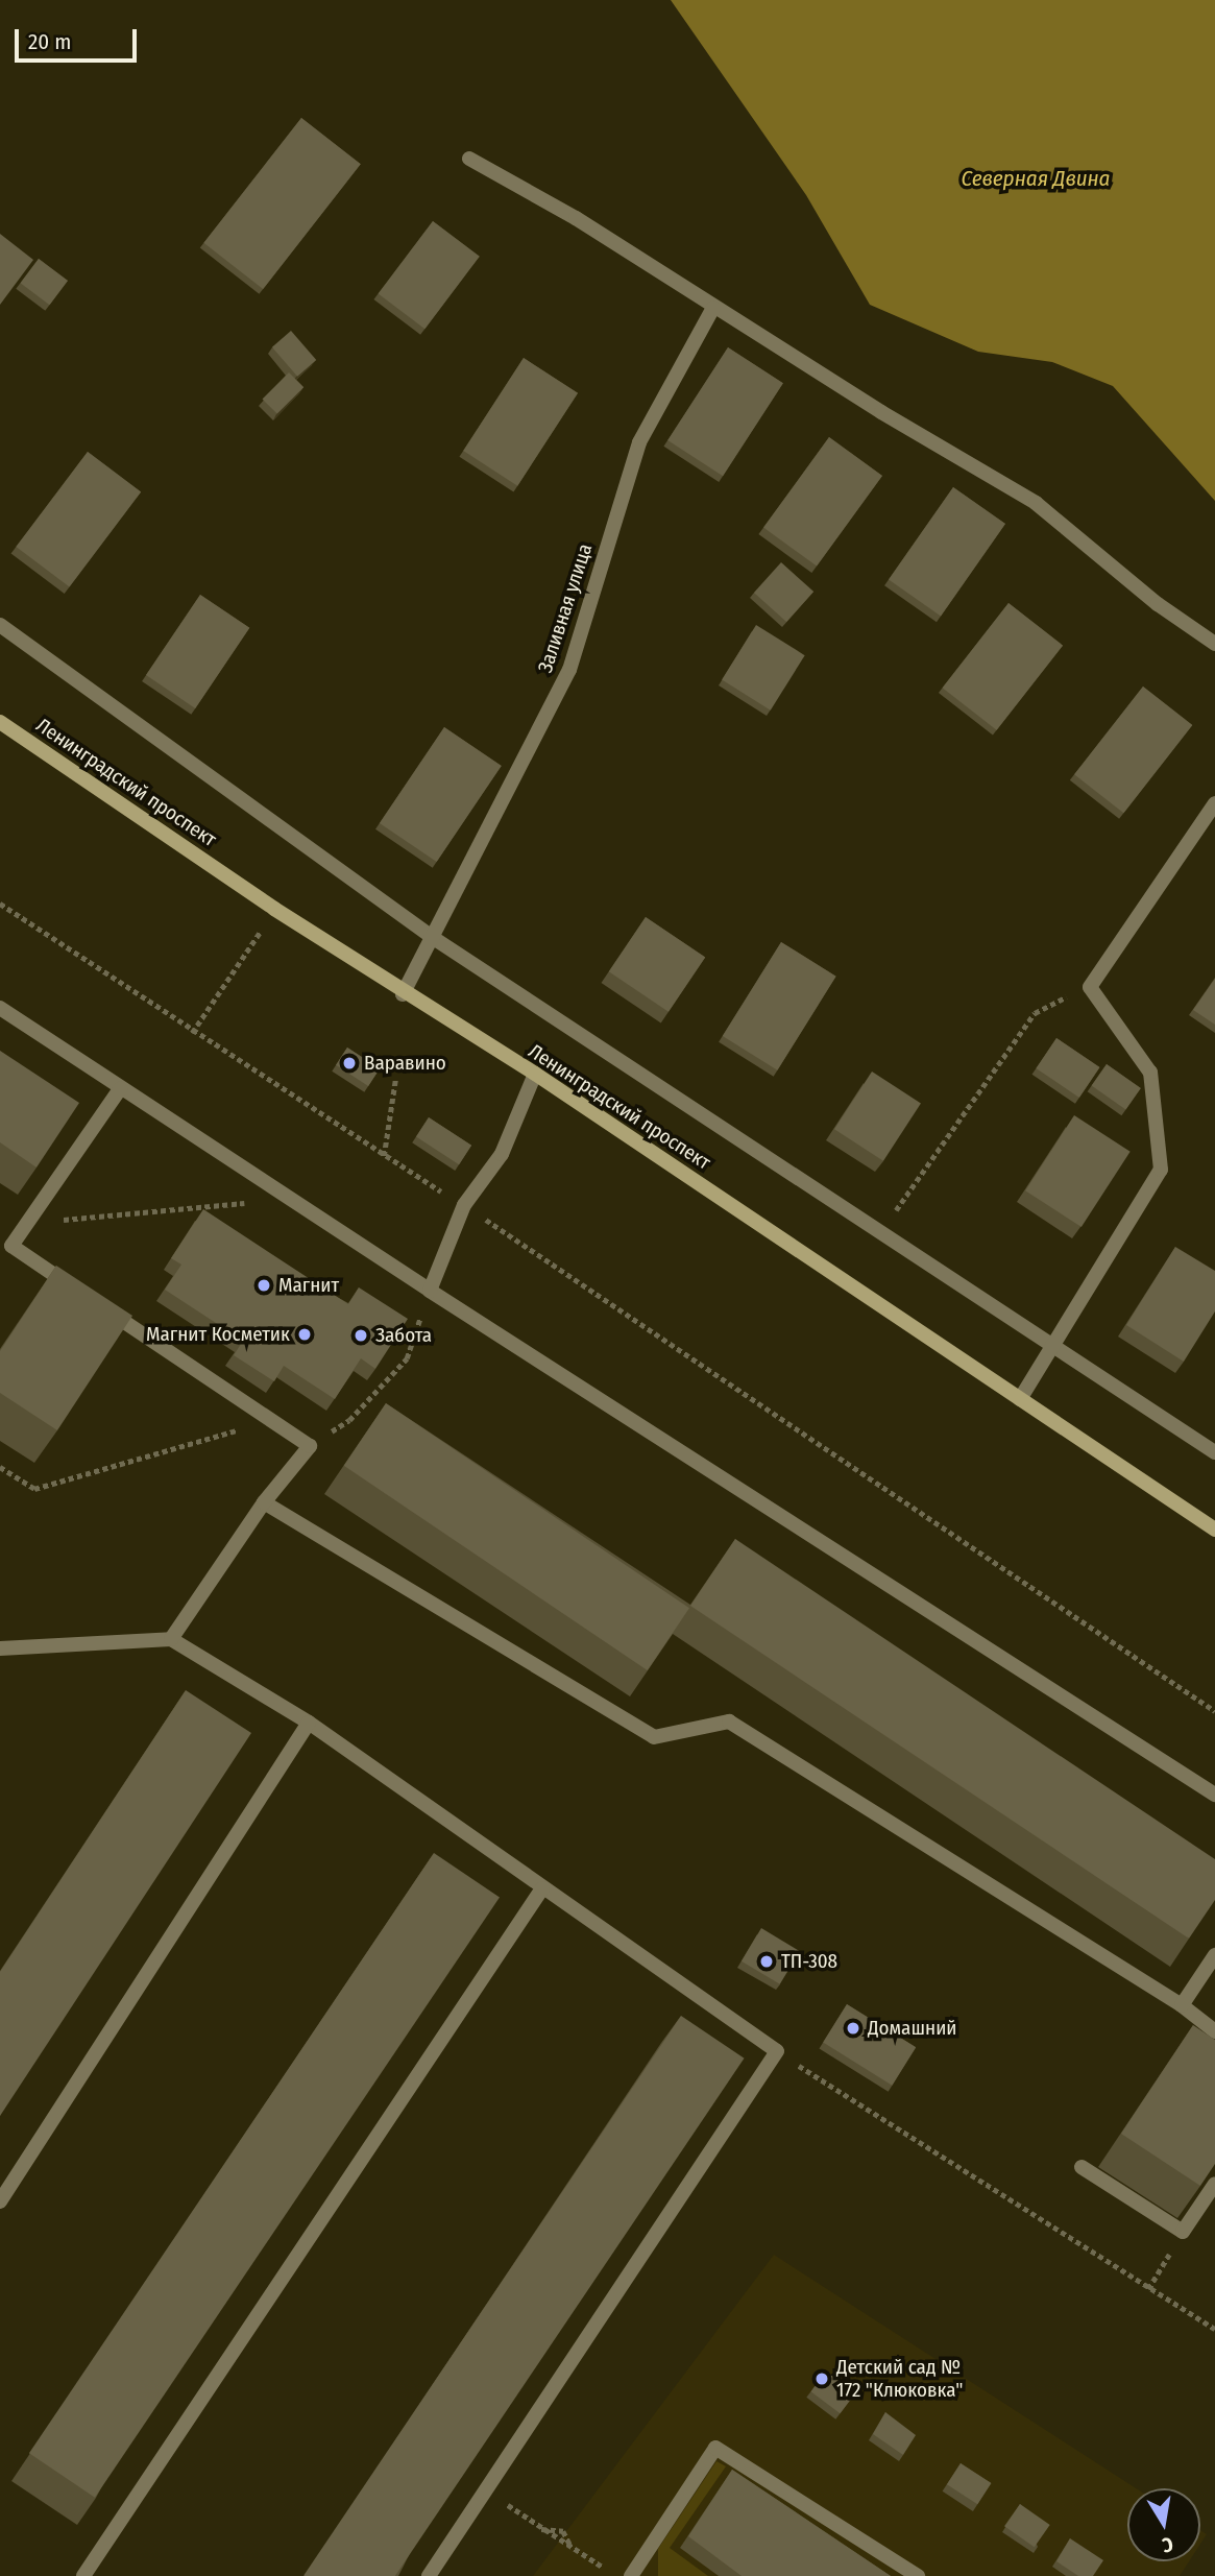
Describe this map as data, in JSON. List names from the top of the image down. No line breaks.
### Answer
{"streets":{"main road":["Ленинградский проспект"],"street":["Заливная улица"]},"crossings":[["Заливная улица","Ленинградский проспект"]],"water":["Северная Двина"],"places":["Варавино","Магнит","Магнит Косметик","Забота","ТП-308","Домашний","Детский сад № 172 \"Клюковка\""],"scale_bar":"20 m","north":"bottom"}
